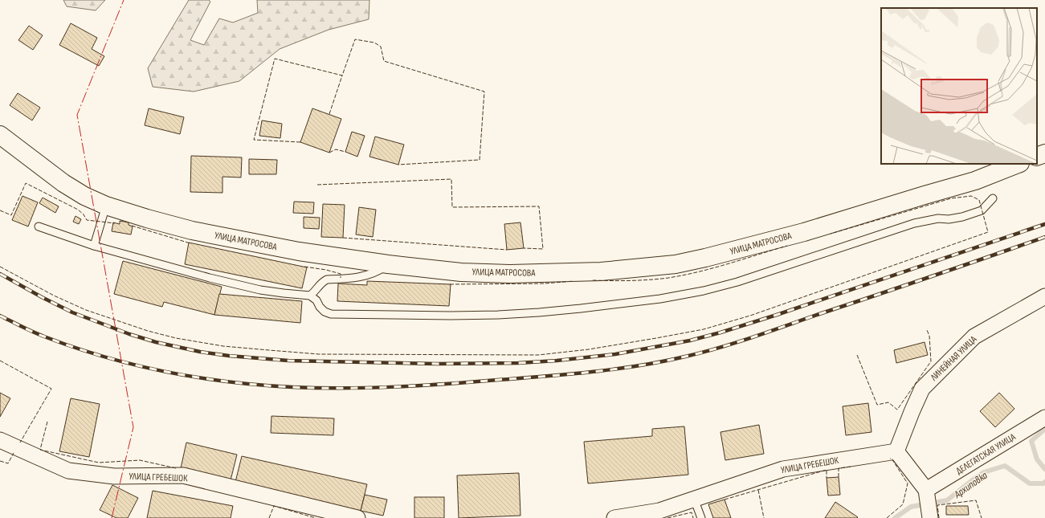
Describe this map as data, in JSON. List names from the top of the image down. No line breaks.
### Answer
{"streets":{"street":["УЛИЦА МАТРОСОВА","ЛИНЕЙНАЯ УЛИЦА","ДЕЛЕГАТСКАЯ УЛИЦА","УЛИЦА ГРЕБЕШОК"]},"crossings":[["ЛИНЕЙНАЯ УЛИЦА","УЛИЦА ГРЕБЕШОК"]],"water":["Архиповка"]}
